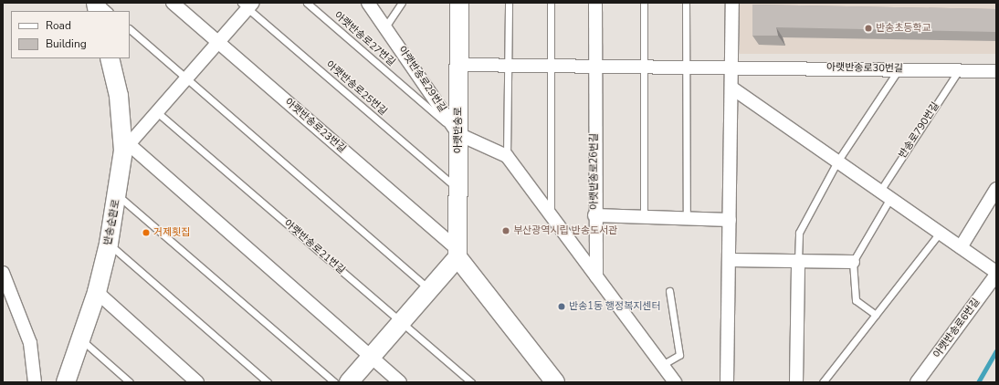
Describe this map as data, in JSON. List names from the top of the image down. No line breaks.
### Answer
{"streets":{"main road":["아랫반송로","반송순환로"],"street":["아랫반송로30번길","아랫반송로29번길","아랫반송로23번길","아랫반송로26번길","아랫반송로6번길"],"lane":["아랫반송로27번길","아랫반송로25번길","반송로790번길","아랫반송로21번길"]},"crossings":[["아랫반송로27번길","아랫반송로29번길"],["아랫반송로27번길","아랫반송로"],["아랫반송로30번길","아랫반송로"],["아랫반송로30번길","반송로790번길"],["아랫반송로30번길","아랫반송로26번길"],["아랫반송로29번길","아랫반송로"],["아랫반송로25번길","아랫반송로"],["아랫반송로23번길","아랫반송로"]],"places":["반송초등학교","부산광역시립 반송도서관","거제횟집","반송1동 행정복지센터"],"legend":["Road","Building"]}
